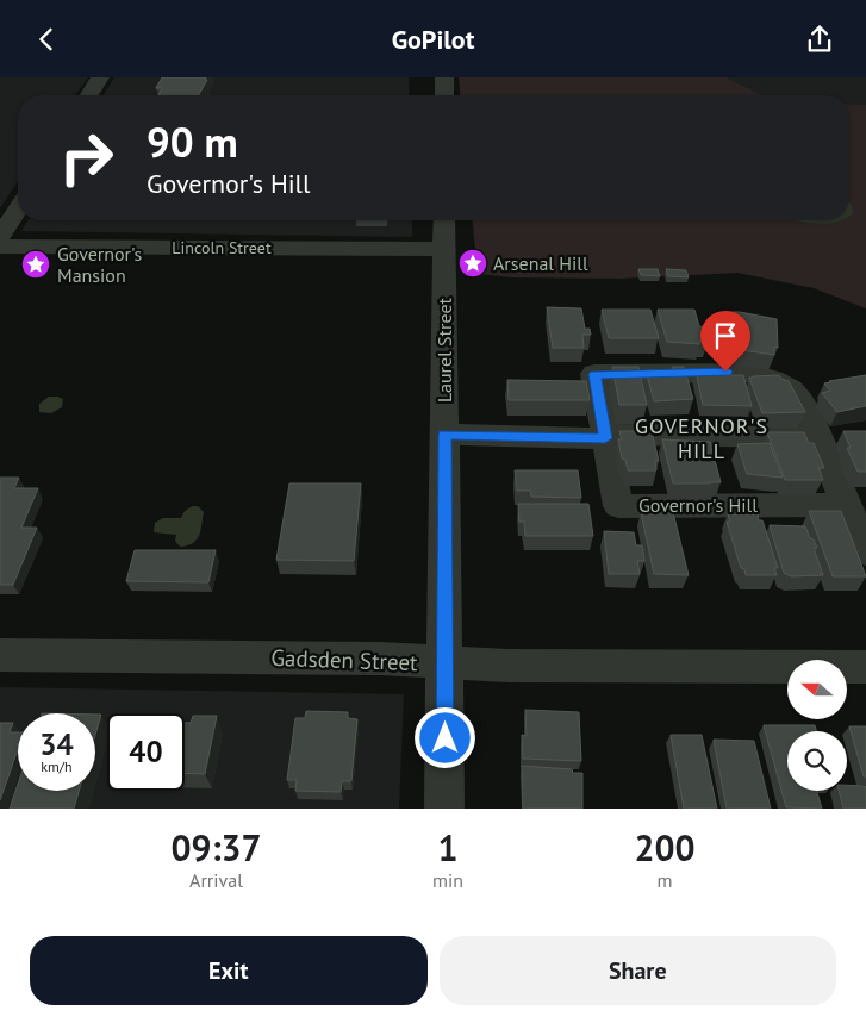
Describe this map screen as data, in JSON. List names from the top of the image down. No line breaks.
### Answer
{"streets":{"street":["Lincoln Street","Laurel Street","Governor's Hill","Gadsden Street"]},"crossings":[["Lincoln Street","Laurel Street"],["Laurel Street","Gadsden Street"]],"districts":["GOVERNOR'S HILL"],"places":{"place":["Arsenal Hill","Governor's Mansion"]},"north":"left","page":{"header":"GoPilot","turn":["90 m","Governor's Hill"],"speed":"34 km/h","limit":"40","eta":["09:37","Arrival","1","min","200","m"],"buttons":["Exit","Share"]}}
